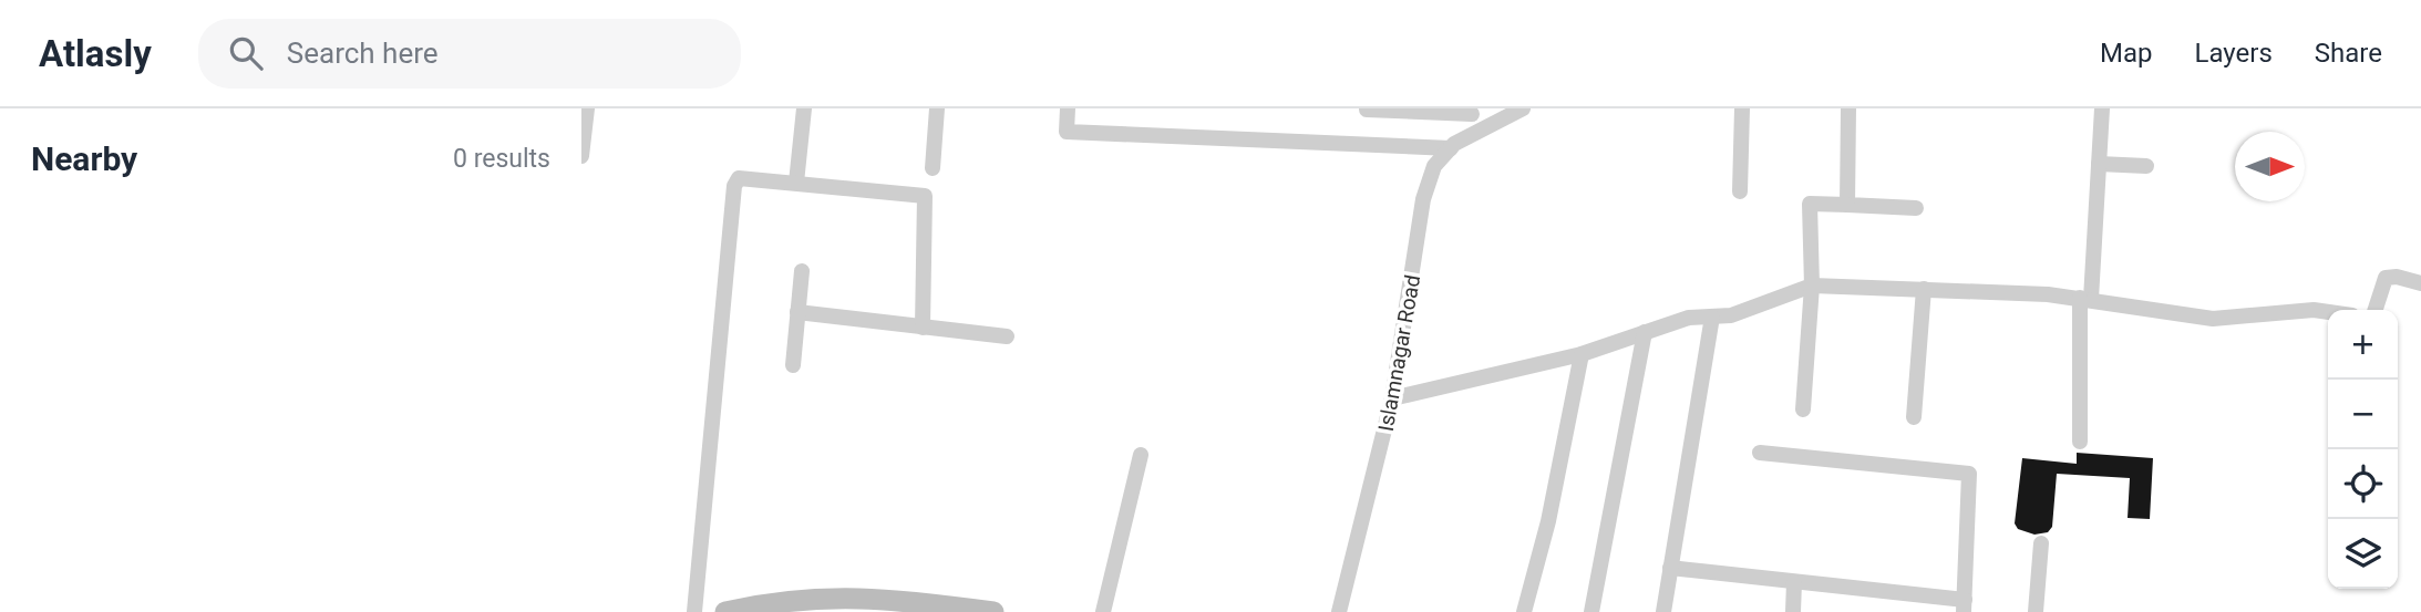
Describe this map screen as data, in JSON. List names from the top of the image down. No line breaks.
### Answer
{"streets":{"street":["Islamnagar Road"]},"north":"right","page":{"header":"Atlasly","search":"Search here","nav":["Map","Layers","Share"],"heading":["Nearby","0 results"],"map_buttons":["+","−"]}}
